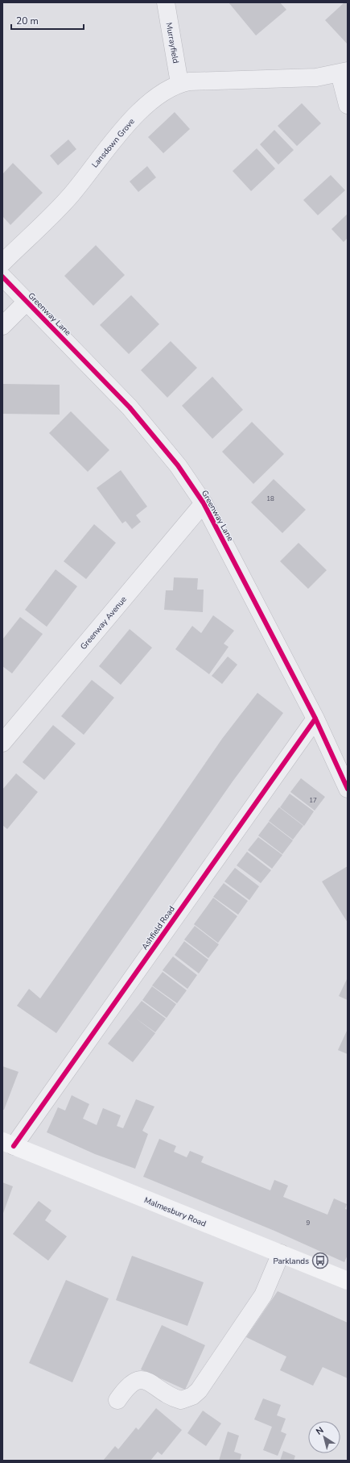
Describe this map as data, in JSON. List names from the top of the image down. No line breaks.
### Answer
{"streets":{"main road":["Malmesbury Road"],"street":["Murrayfield","Lansdown Grove","Greenway Lane","Greenway Avenue","Ashfield Road"]},"crossings":[["Murrayfield","Lansdown Grove"],["Greenway Lane","Greenway Avenue"],["Greenway Lane","Ashfield Road"],["Ashfield Road","Malmesbury Road"]],"places":{"bus stop":["Parklands"]},"house_numbers":["18","17","9"],"scale_bar":"20 m","north":"top left"}
